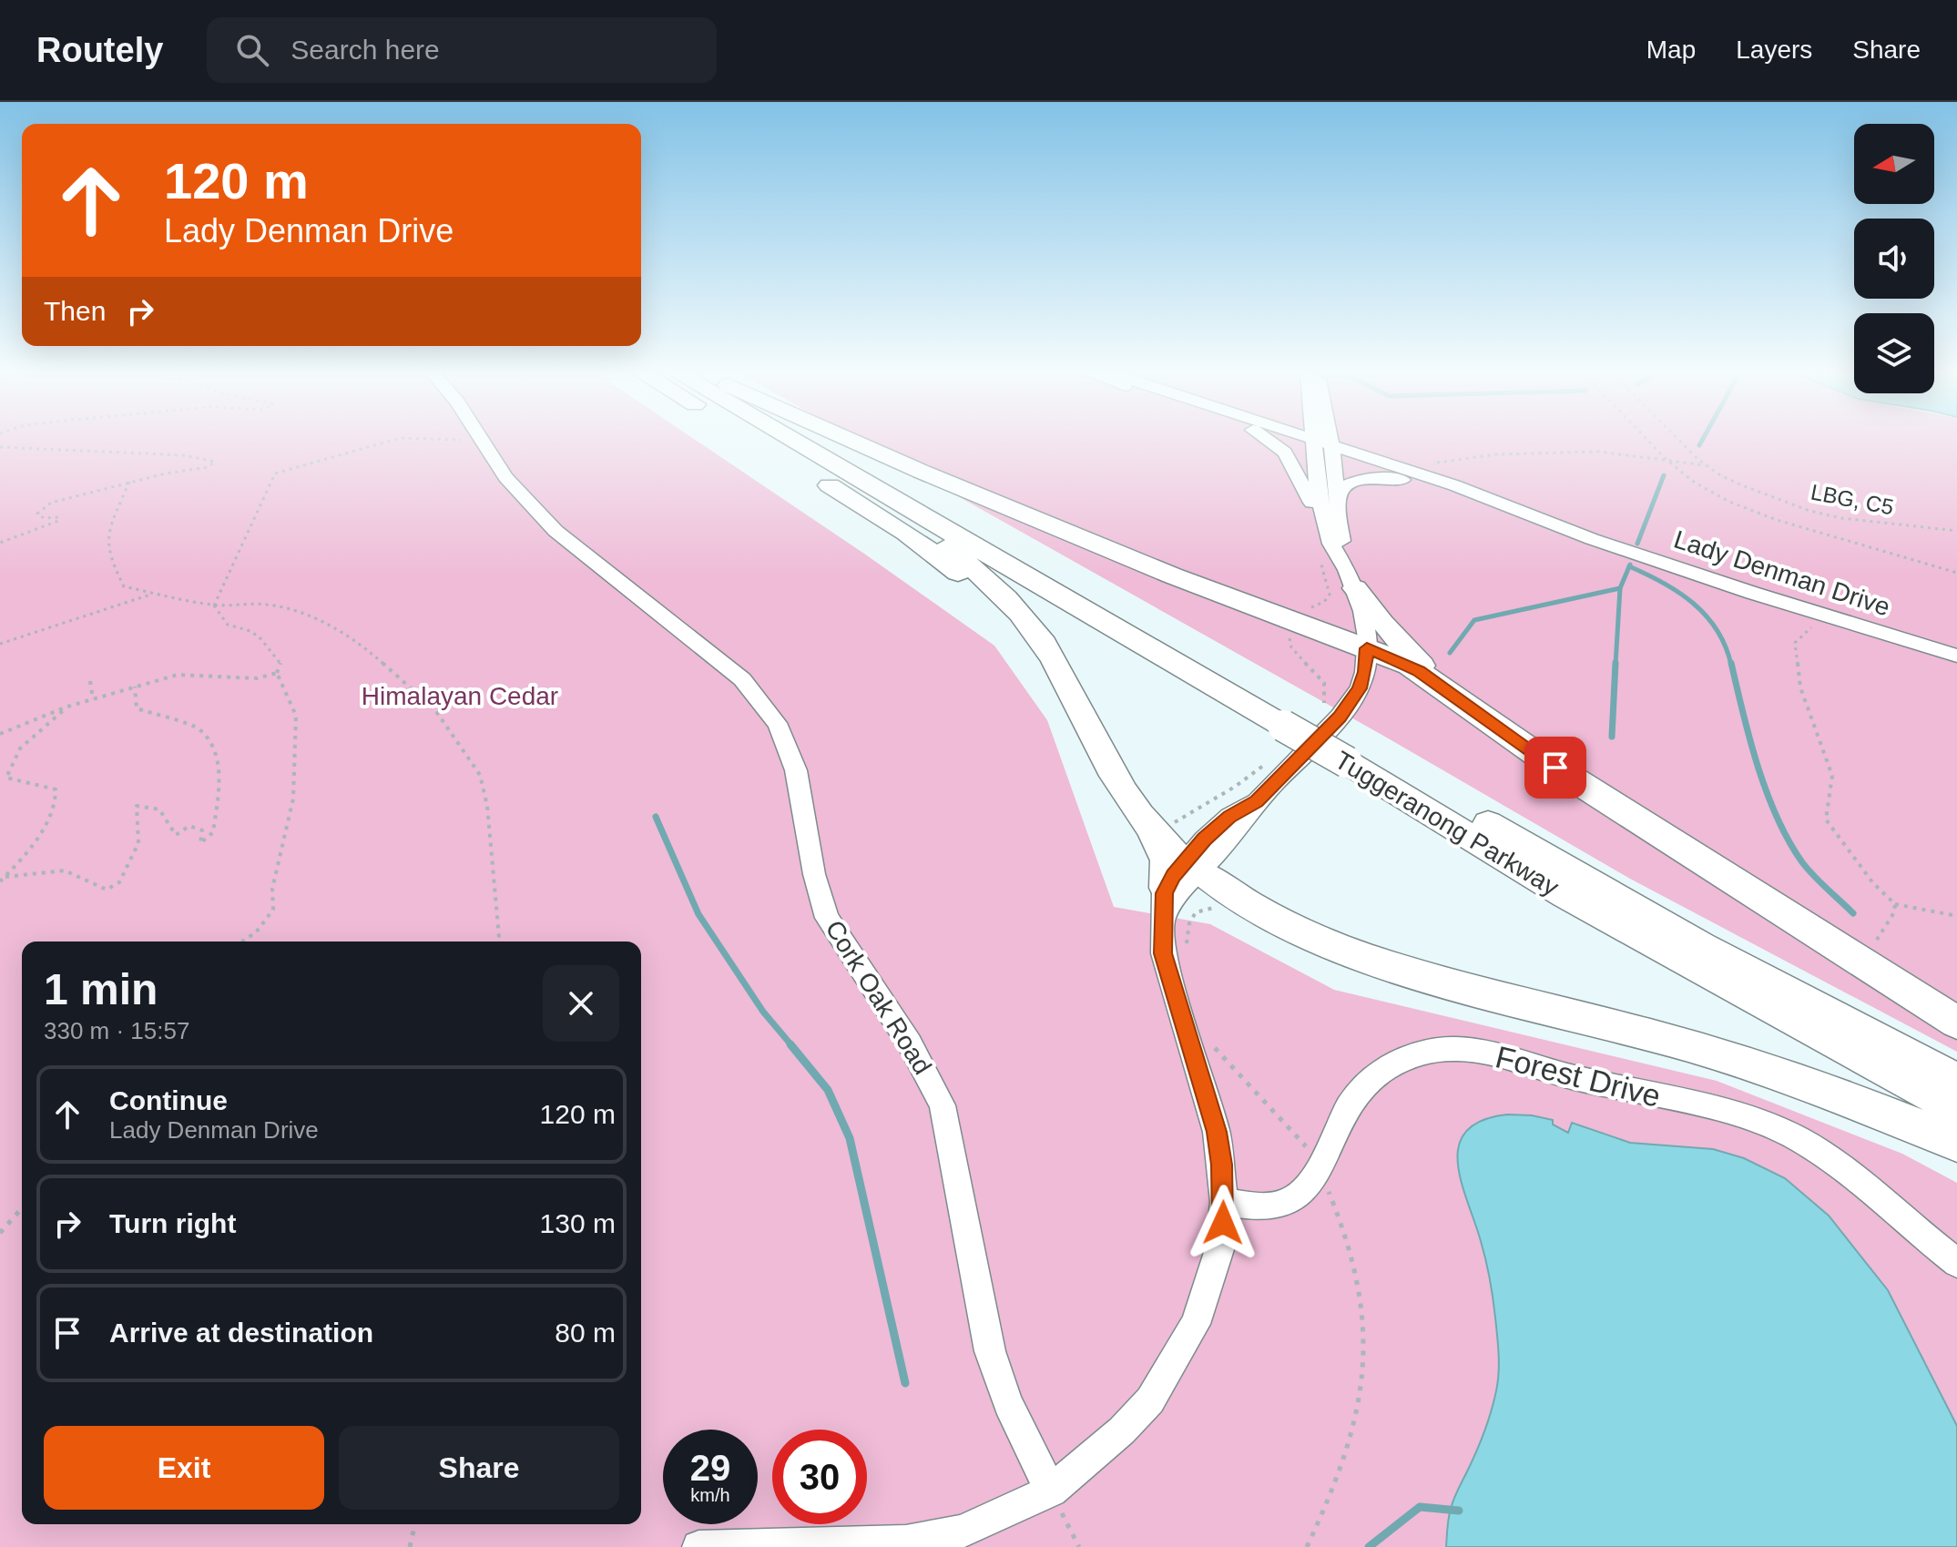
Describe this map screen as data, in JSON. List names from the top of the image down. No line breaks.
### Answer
{"streets":{"highway":["Tuggeranong Parkway"],"street":["Lady Denman Drive","Cork Oak Road","Forest Drive"],"path":["LBG, C5"]},"parks":["Himalayan Cedar"],"north":"left","page":{"header":"Routely","search":"Search here","nav":["Map","Layers","Share"],"turn":["120 m","Lady Denman Drive"],"then":"Then","heading":["1 min","330 m · 15:57"],"list":[{"name":"Continue","note":"Lady Denman Drive","value":"120 m"},{"name":"Turn right","value":"130 m"},{"name":"Arrive at destination","value":"80 m"}],"buttons":["Exit","Share"],"speed":"29 km/h","limit":"30"}}
